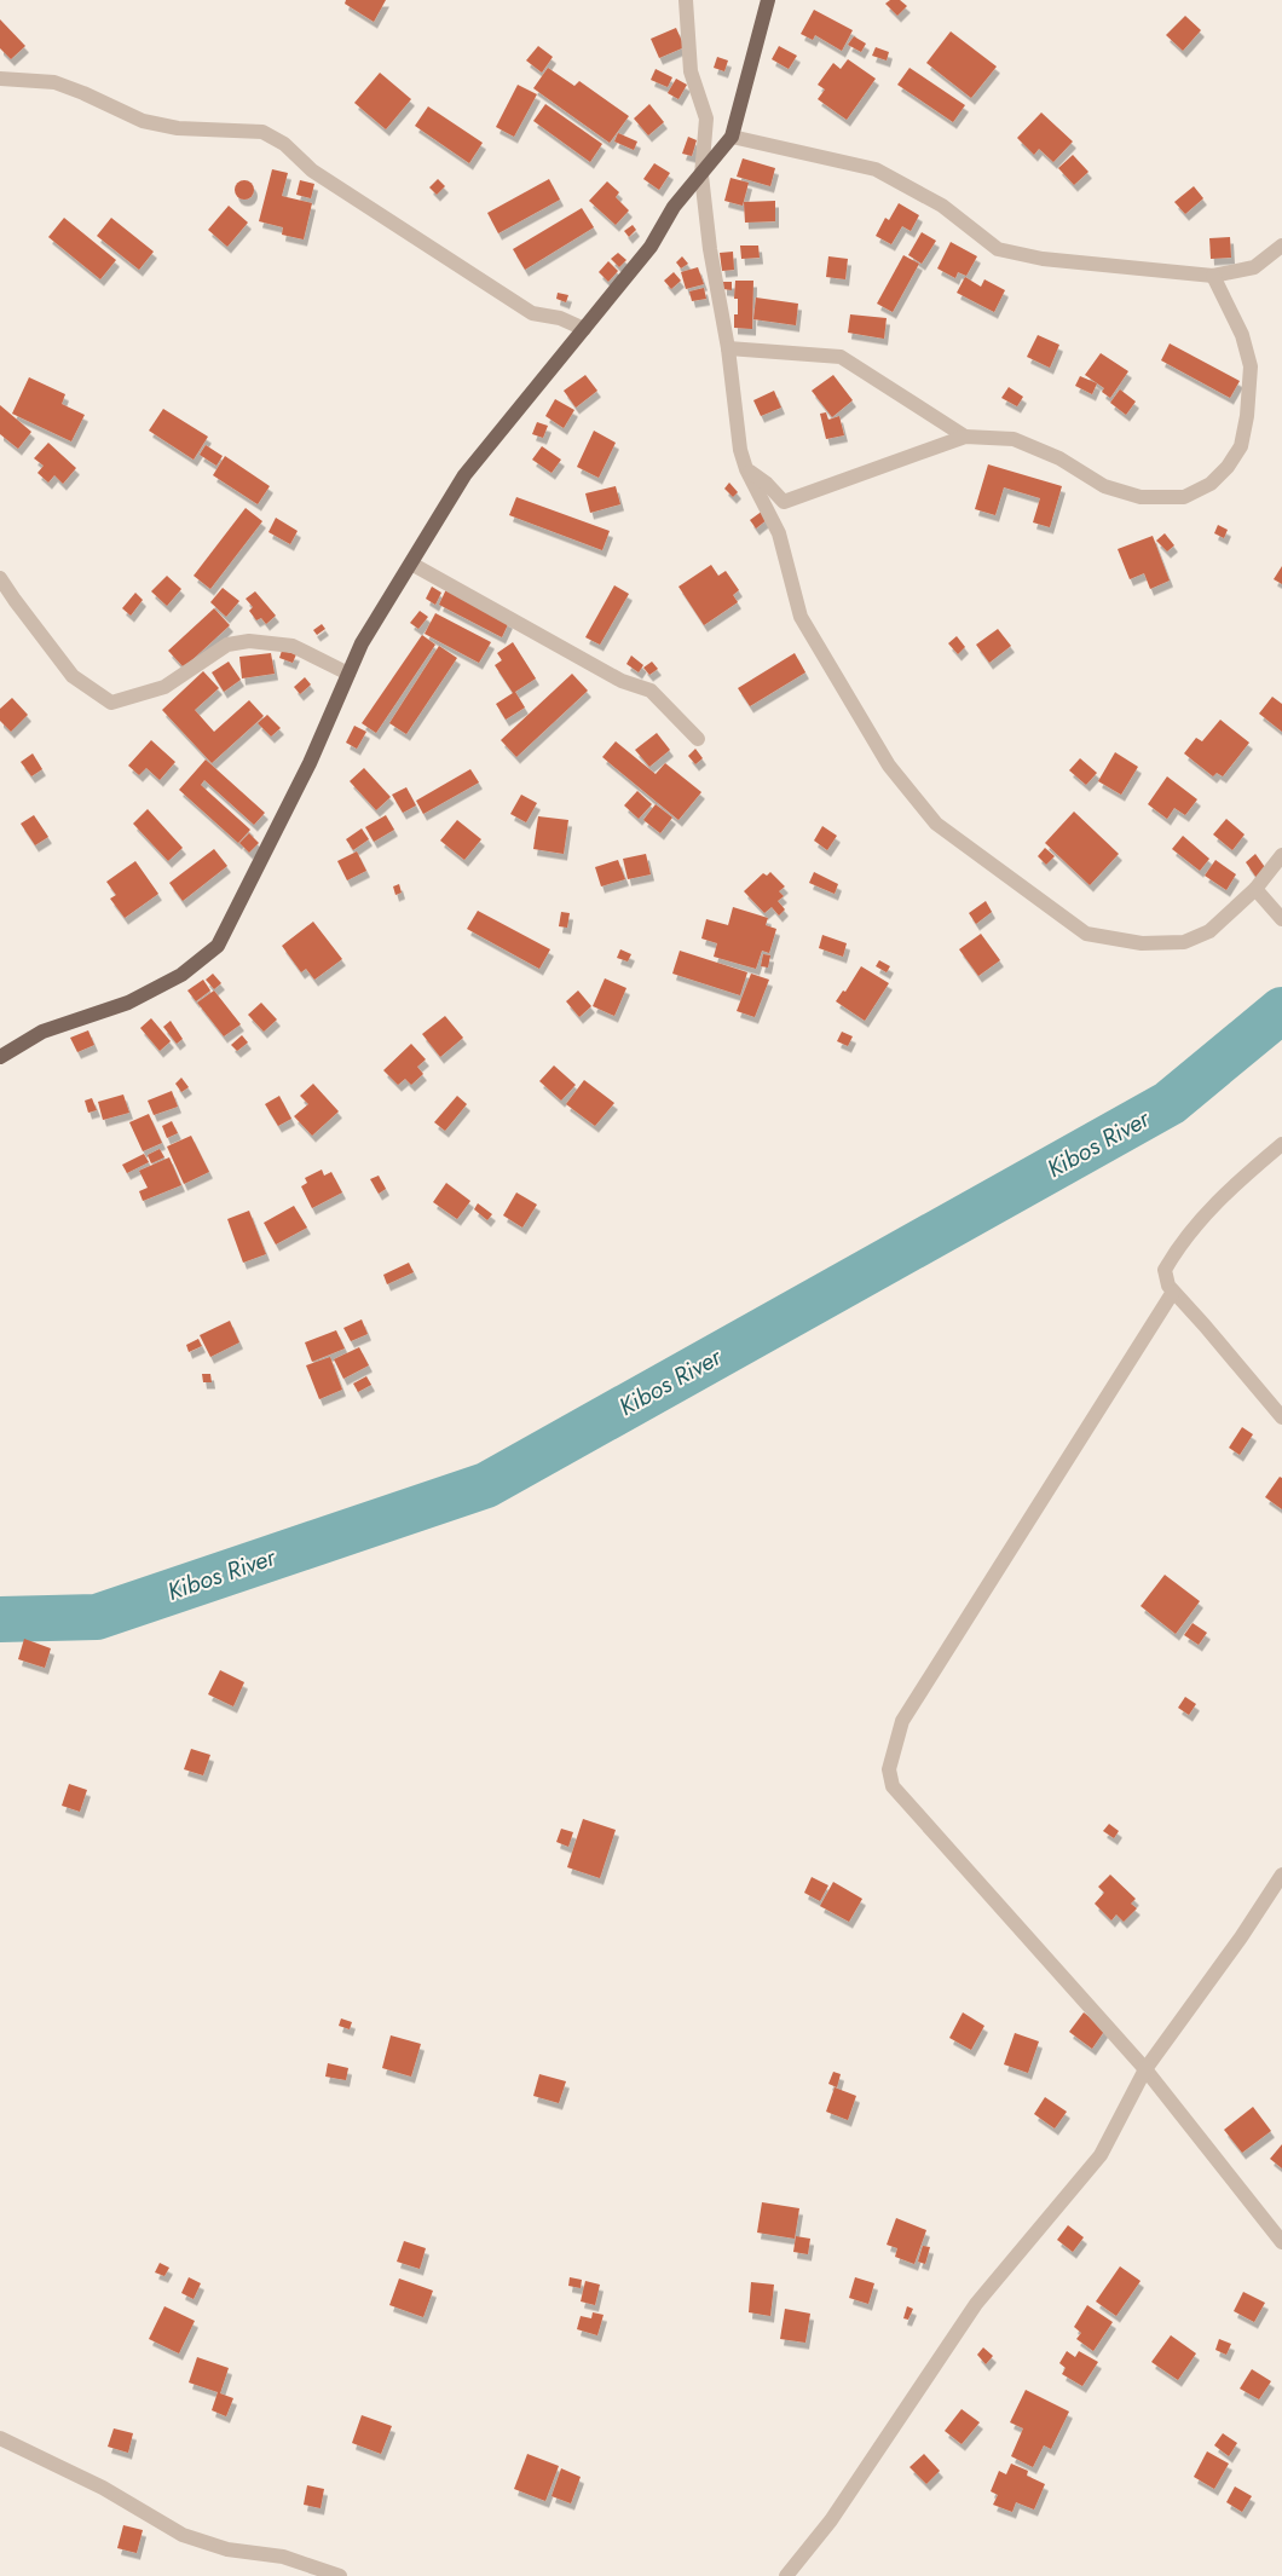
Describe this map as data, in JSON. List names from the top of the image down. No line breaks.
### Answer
{"water":["Kibos River"]}
